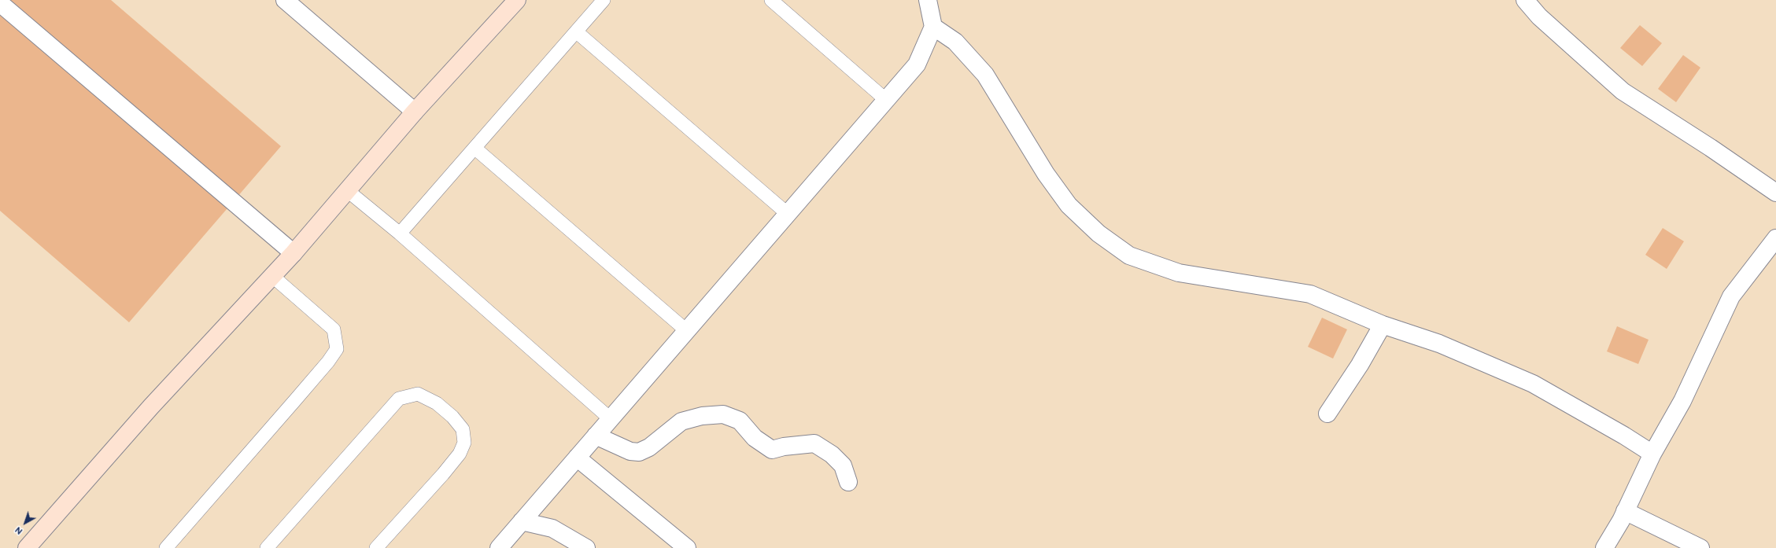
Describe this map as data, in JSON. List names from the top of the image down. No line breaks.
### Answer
{"north":"bottom left"}
